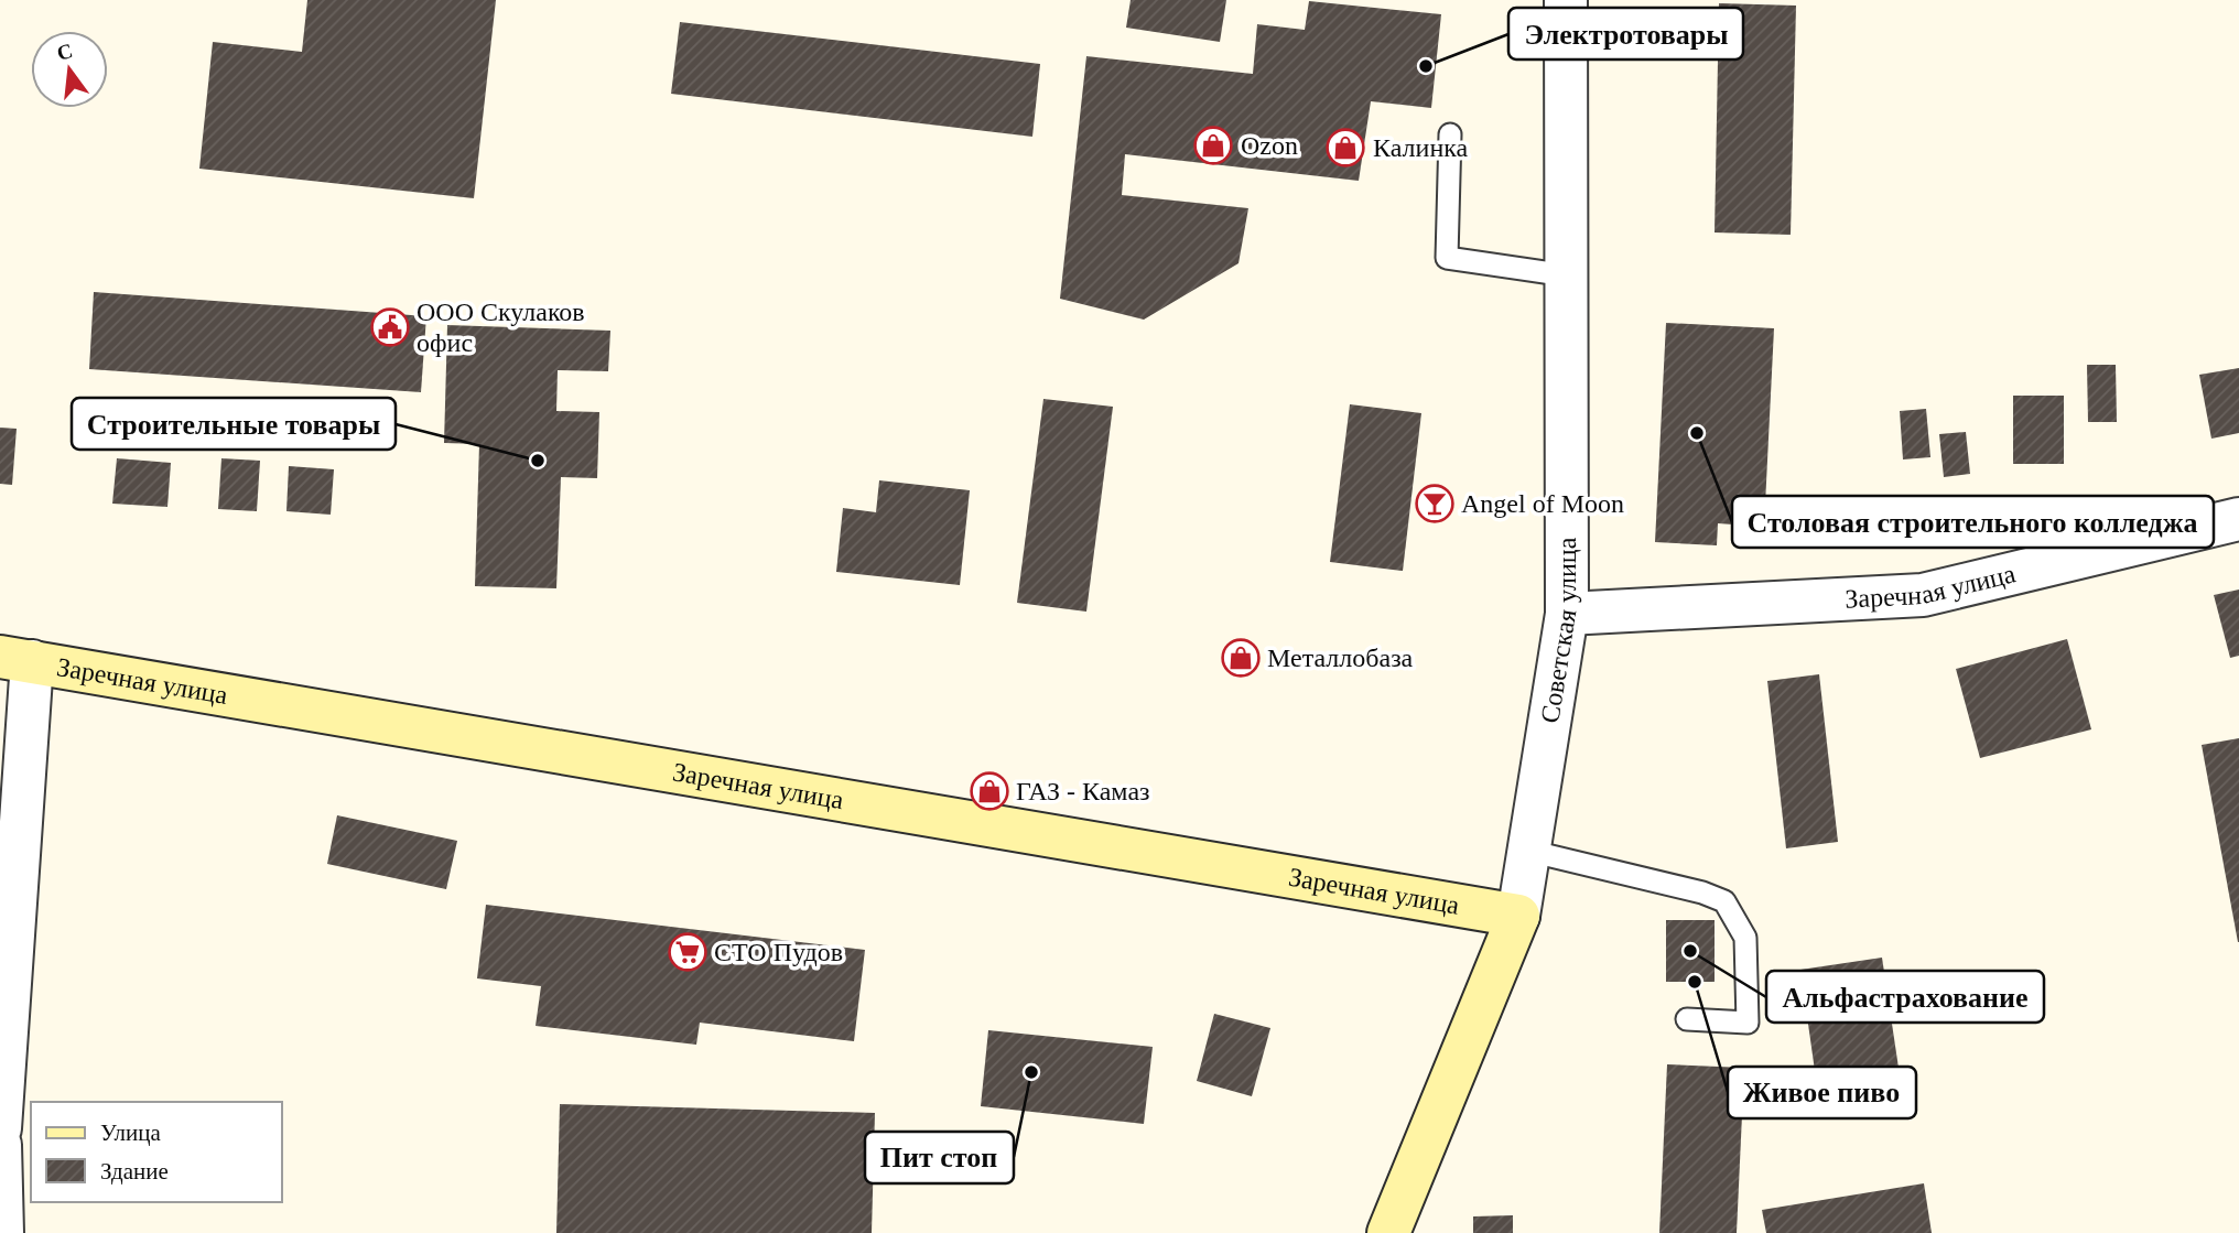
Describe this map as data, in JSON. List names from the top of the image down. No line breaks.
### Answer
{"streets":{"main road":["Заречная улица","Советская улица"]},"crossings":[["Заречная улица","Советская улица"]],"places":{"other":["Электротовары","Столовая строительного колледжа","Строительные товары","Альфастрахование","Живое пиво","Пит стоп"],"shop":["Ozon","Калинка","Металлобаза","ГАЗ - Камаз"],"public building":["ООО Скулаков офис"],"bar":["Angel of Moon"],"supermarket":["СТО Пудов"]},"legend":["Улица","Здание"],"north":"top"}
